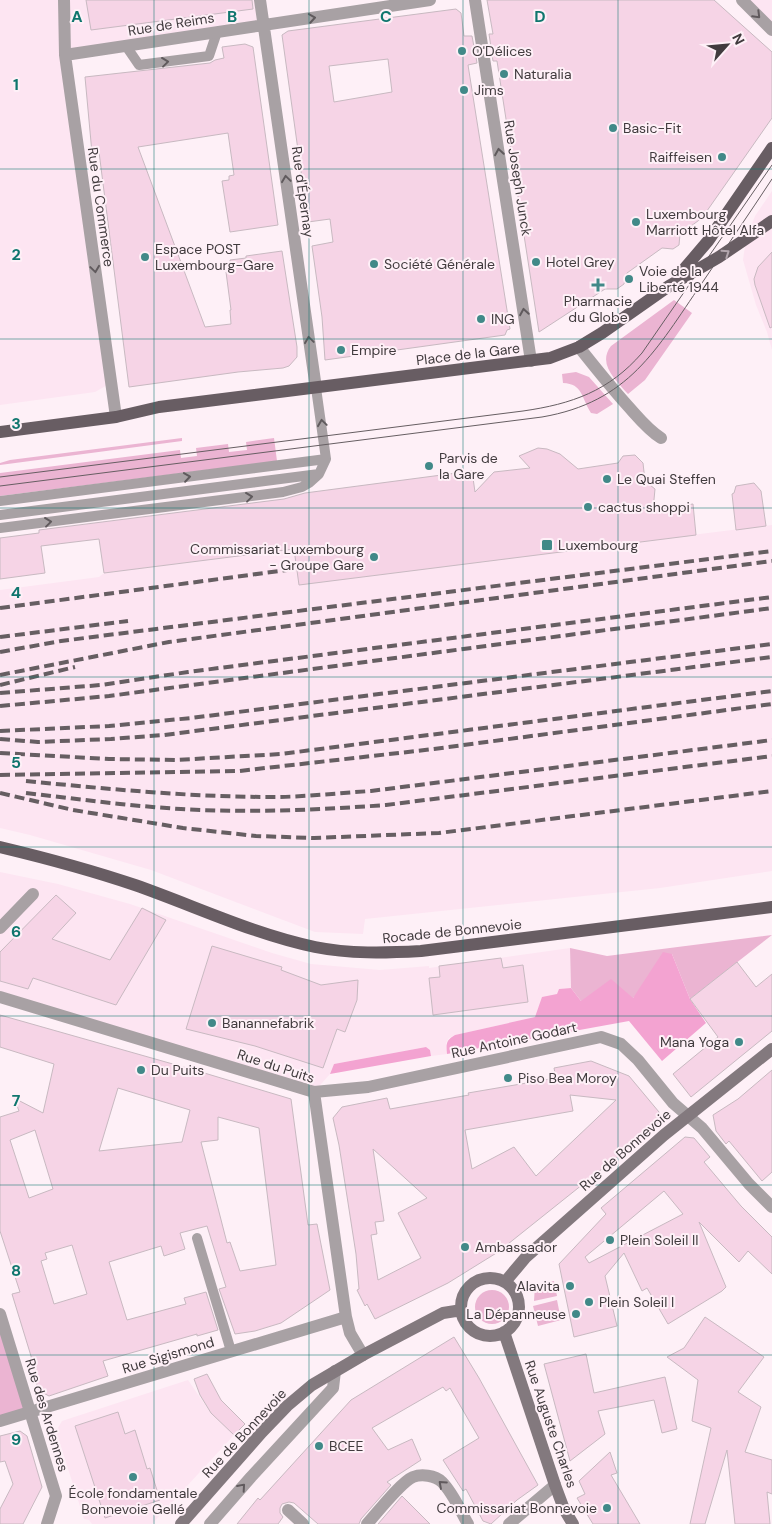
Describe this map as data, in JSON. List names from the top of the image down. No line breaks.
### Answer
{"streets":{"main road":["Place de la Gare","Rocade de Bonnevoie","Rue de Bonnevoie","Rue Auguste Charles"],"street":["Rue de Reims","Rue Joseph Junck","Rue d'Épernay","Rue du Commerce","Rue Antoine Godart","Rue du Puits","Rue Sigismond","Rue des Ardennes"]},"crossings":[["Rue de Reims","Rue d'Épernay"],["Rue de Reims","Rue du Commerce"],["Rue Joseph Junck","Place de la Gare"],["Rue d'Épernay","Place de la Gare"],["Rue du Commerce","Place de la Gare"],["Rue Antoine Godart","Rue du Puits"],["Rue Antoine Godart","Rue de Bonnevoie"],["Rue du Puits","Rue de Bonnevoie"],["Rue du Puits","Rue Sigismond"],["Rue de Bonnevoie","Rue Auguste Charles"],["Rue Sigismond","Rue des Ardennes"]],"one_way":["Rue de Reims","Rue Joseph Junck","Rue d'Épernay","Rue du Commerce"],"places":{"other":["O'Délices","Naturalia","Jims","Basic-Fit","Raiffeisen","Luxembourg Marriott Hôtel Alfa","Espace POST Luxembourg-Gare","Hotel Grey","Société Générale","Voie de la Liberté 1944","ING","Empire","Parvis de la Gare","Le Quai Steffen","cactus shoppi","Commissariat Luxembourg - Groupe Gare","Banannefabrik","Mana Yoga","Du Puits","Piso Bea Moroy","Plein Soleil II","Ambassador","Alavita","Plein Soleil I","La Dépanneuse","BCEE","École fondamentale Bonnevoie Gellé","Commissariat Bonnevoie"],"health":["Pharmacie du Globe"],"transit":["Luxembourg"]},"north":"top right","grid":{"columns":["A","B","C","D"],"rows":["1","2","3","4","5","6","7","8","9"]}}
